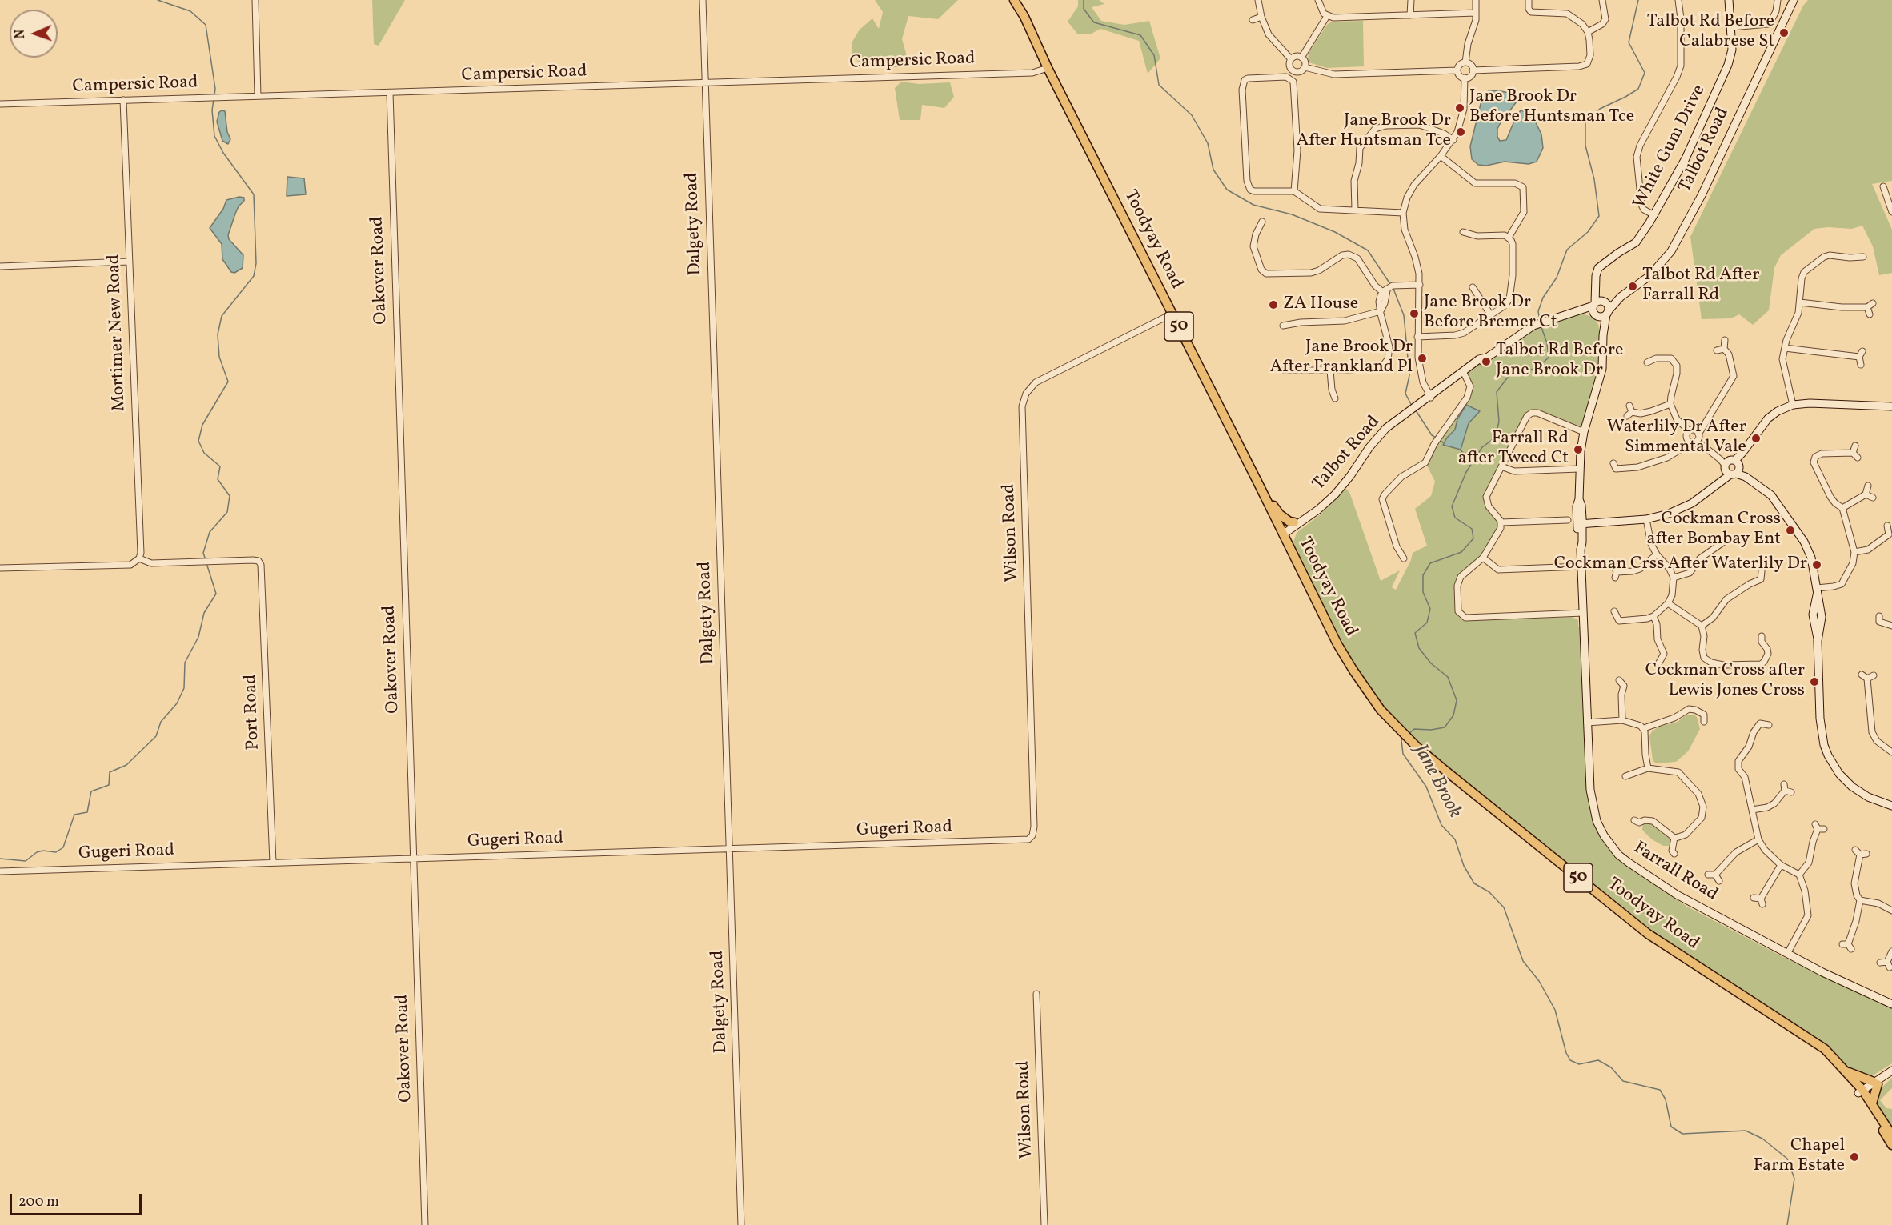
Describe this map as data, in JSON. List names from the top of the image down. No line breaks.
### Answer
{"streets":{"main road":["White Gum Drive","Talbot Road","Toodyay Road","50","Farrall Road"],"street":["Campersic Road","Dalgety Road","Oakover Road","Mortimer New Road","Wilson Road","Port Road","Gugeri Road"]},"crossings":[["Campersic Road","Dalgety Road"],["Campersic Road","Toodyay Road"],["Campersic Road","Oakover Road"],["Campersic Road","Mortimer New Road"],["White Gum Drive","Talbot Road"],["White Gum Drive","Farrall Road"],["Talbot Road","Toodyay Road"],["Talbot Road","Farrall Road"],["Dalgety Road","Gugeri Road"],["Toodyay Road","Wilson Road"],["Oakover Road","Gugeri Road"],["Mortimer New Road","Port Road"],["Wilson Road","Gugeri Road"],["Port Road","Gugeri Road"]],"water":["Jane Brook"],"places":["Talbot Rd Before Calabrese St","Jane Brook Dr Before Huntsman Tce","Jane Brook Dr After Huntsman Tce","Talbot Rd After Farrall Rd","ZA House","Jane Brook Dr Before Bremer Ct","Jane Brook Dr After Frankland Pl","Talbot Rd Before Jane Brook Dr","Waterlily Dr After Simmental Vale","Farrall Rd after Tweed Ct","Cockman Cross after Bombay Ent","Cockman Crss After Waterlily Dr","Cockman Cross after Lewis Jones Cross","Chapel Farm Estate"],"scale_bar":"200 m","north":"left"}
